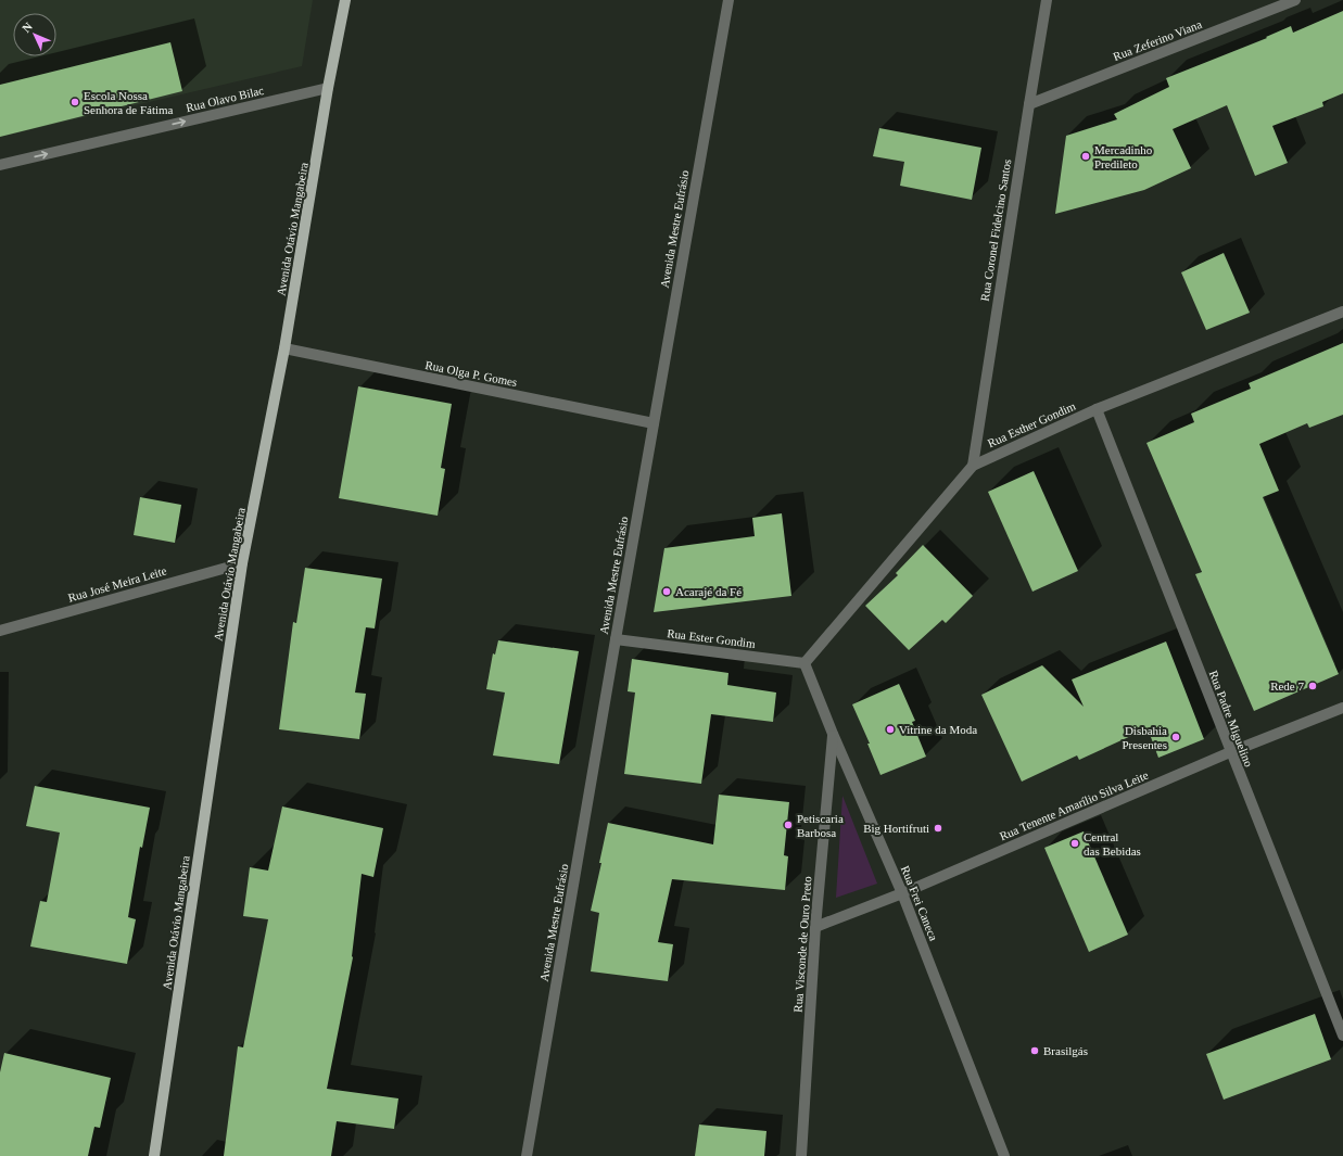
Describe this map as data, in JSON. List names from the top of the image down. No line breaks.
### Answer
{"streets":{"main road":["Avenida Otávio Mangabeira"],"street":["Rua Zeferino Viana","Rua Olavo Bilac","Avenida Mestre Eufrásio","Rua Coronel Fidelcino Santos","Rua Olga P. Gomes","Rua Esther Gondim","Rua José Meira Leite","Rua Ester Gondim","Rua Padre Miguelino","Rua Tenente Amarílio Silva Leite","Rua Frei Caneca","Rua Visconde de Ouro Preto"]},"crossings":[["Rua Zeferino Viana","Rua Coronel Fidelcino Santos"],["Rua Olavo Bilac","Avenida Otávio Mangabeira"],["Avenida Otávio Mangabeira","Rua Olga P. Gomes"],["Avenida Otávio Mangabeira","Rua José Meira Leite"],["Avenida Mestre Eufrásio","Rua Olga P. Gomes"],["Avenida Mestre Eufrásio","Rua Ester Gondim"],["Rua Coronel Fidelcino Santos","Rua Esther Gondim"],["Rua Esther Gondim","Rua Ester Gondim"],["Rua Esther Gondim","Rua Padre Miguelino"],["Rua Esther Gondim","Rua Frei Caneca"],["Rua Ester Gondim","Rua Frei Caneca"],["Rua Padre Miguelino","Rua Tenente Amarílio Silva Leite"],["Rua Tenente Amarílio Silva Leite","Rua Frei Caneca"],["Rua Tenente Amarílio Silva Leite","Rua Visconde de Ouro Preto"],["Rua Frei Caneca","Rua Visconde de Ouro Preto"]],"one_way":["Rua Olavo Bilac"],"places":["Escola Nossa Senhora de Fátima","Mercadinho Predileto","Acarajé da Fé","Rede 7","Vitrine da Moda","Disbahia Presentes","Petiscaria Barbosa","Big Hortifruti","Central das Bebidas","Brasilgás"],"north":"top left"}
